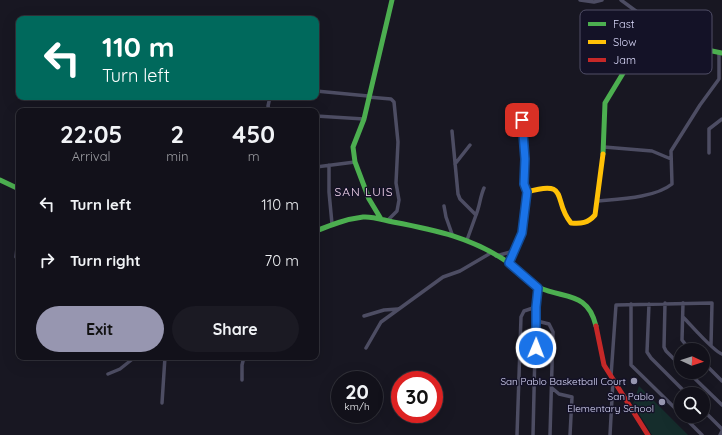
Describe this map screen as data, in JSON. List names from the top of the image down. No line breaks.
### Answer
{"districts":["SAN LUIS"],"places":["San Pablo Basketball Court","San Pablo Elementary School"],"legend":["Fast","Slow","Jam"],"north":"right","page":{"turn":["110 m","Turn left"],"eta":["22:05","Arrival","2","min","450","m"],"list":[{"name":"Turn left","value":"110 m"},{"name":"Turn right","value":"70 m"}],"buttons":["Exit","Share"],"speed":"20 km/h","limit":"30"}}
